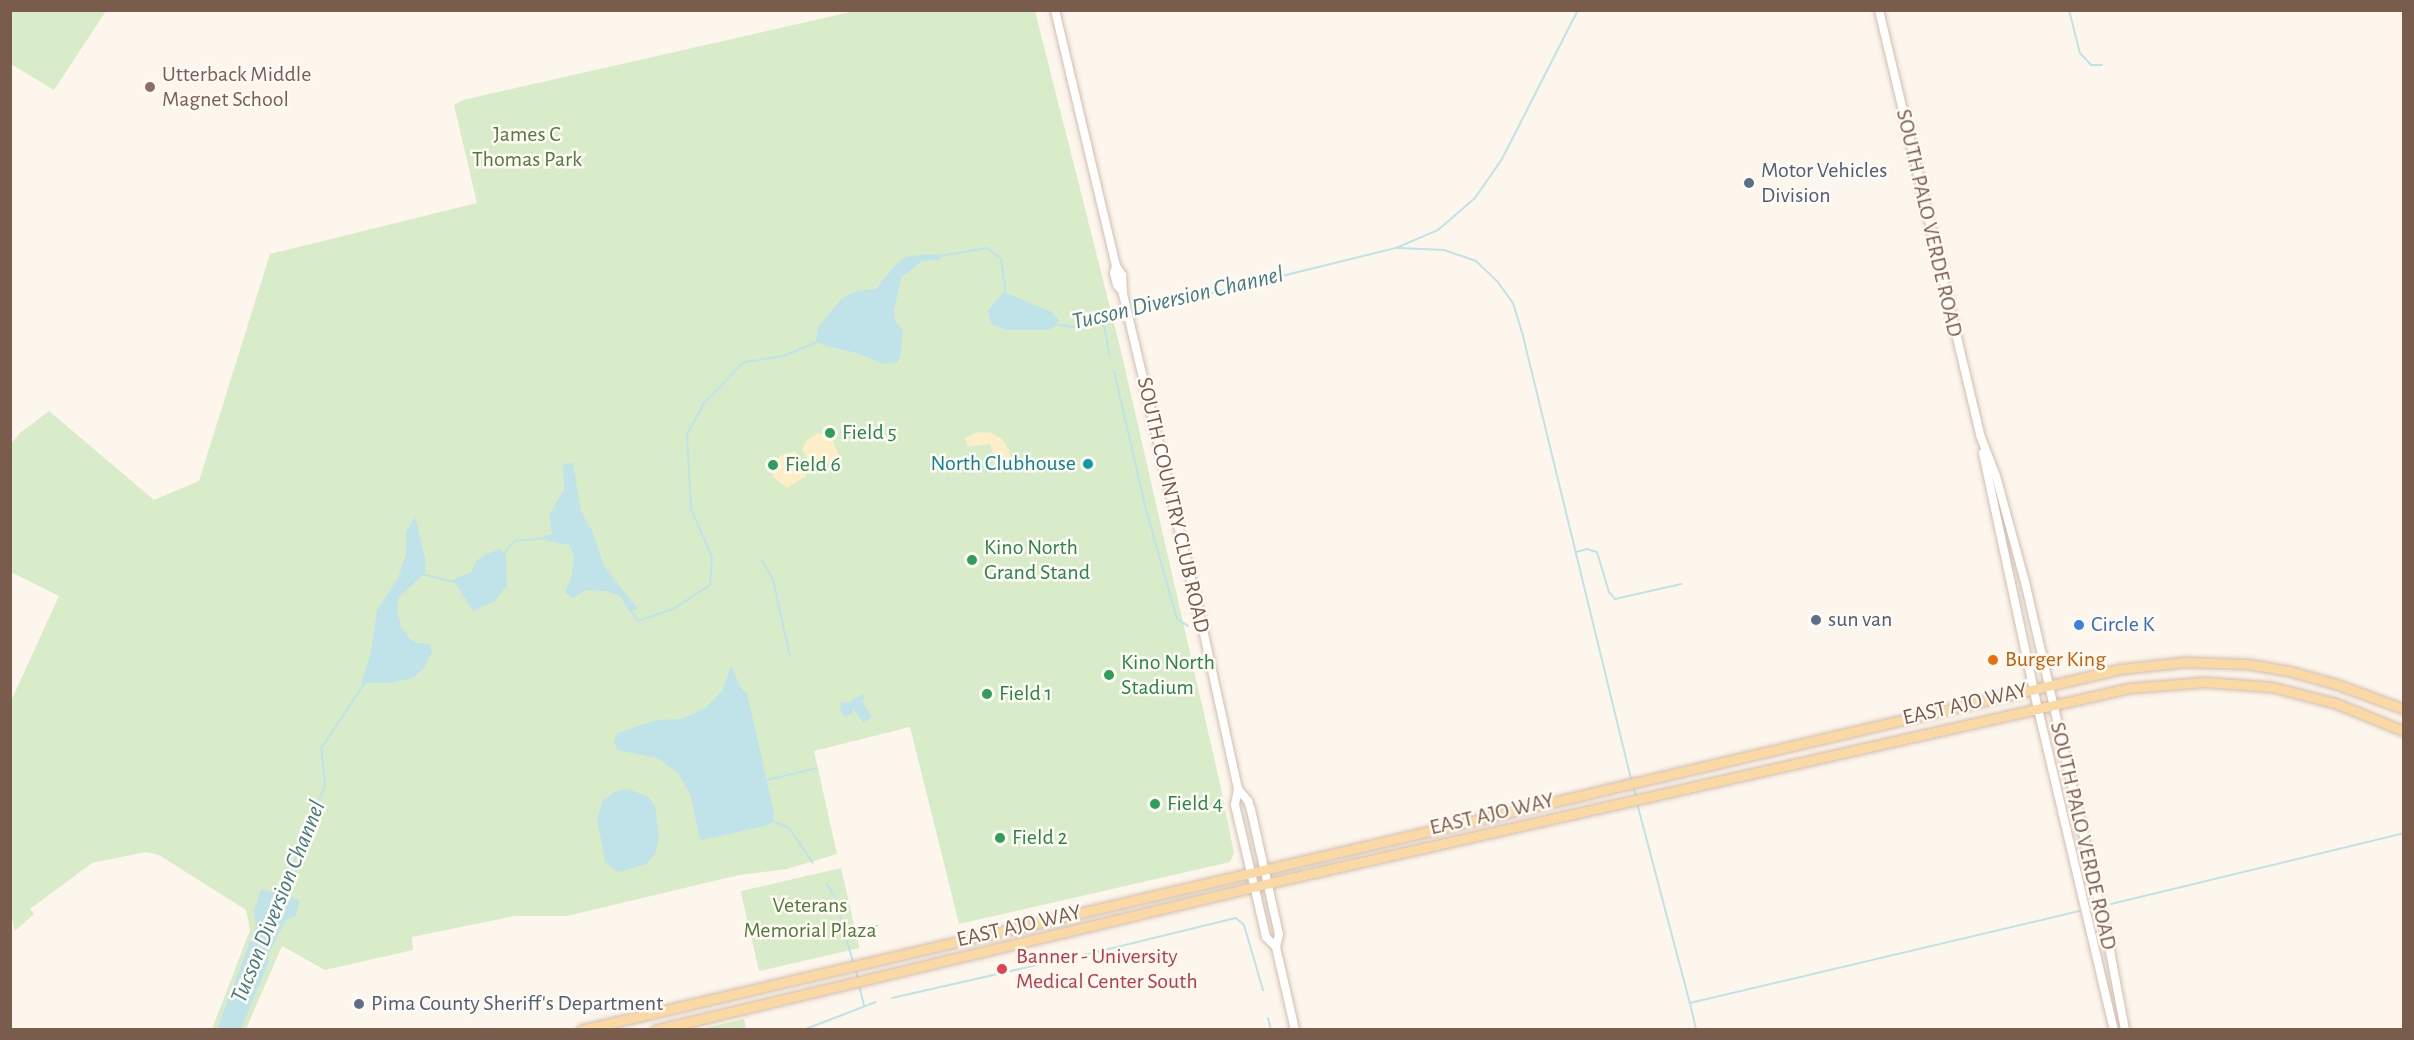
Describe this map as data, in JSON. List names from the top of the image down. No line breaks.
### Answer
{"streets":{"main road":["SOUTH PALO VERDE ROAD","EAST AJO WAY"],"street":["SOUTH COUNTRY CLUB ROAD"]},"crossings":[["SOUTH PALO VERDE ROAD","EAST AJO WAY"],["SOUTH COUNTRY CLUB ROAD","EAST AJO WAY"]],"water":["Tucson Diversion Channel"],"parks":["James C Thomas Park","Veterans Memorial Plaza"],"places":["Utterback Middle Magnet School","Motor Vehicles Division","Field 5","North Clubhouse","Field 6","Kino North Grand Stand","sun van","Circle K","Burger King","Kino North Stadium","Field 1","Field 4","Field 2","Banner - University Medical Center South","Pima County Sheriff's Department"]}
